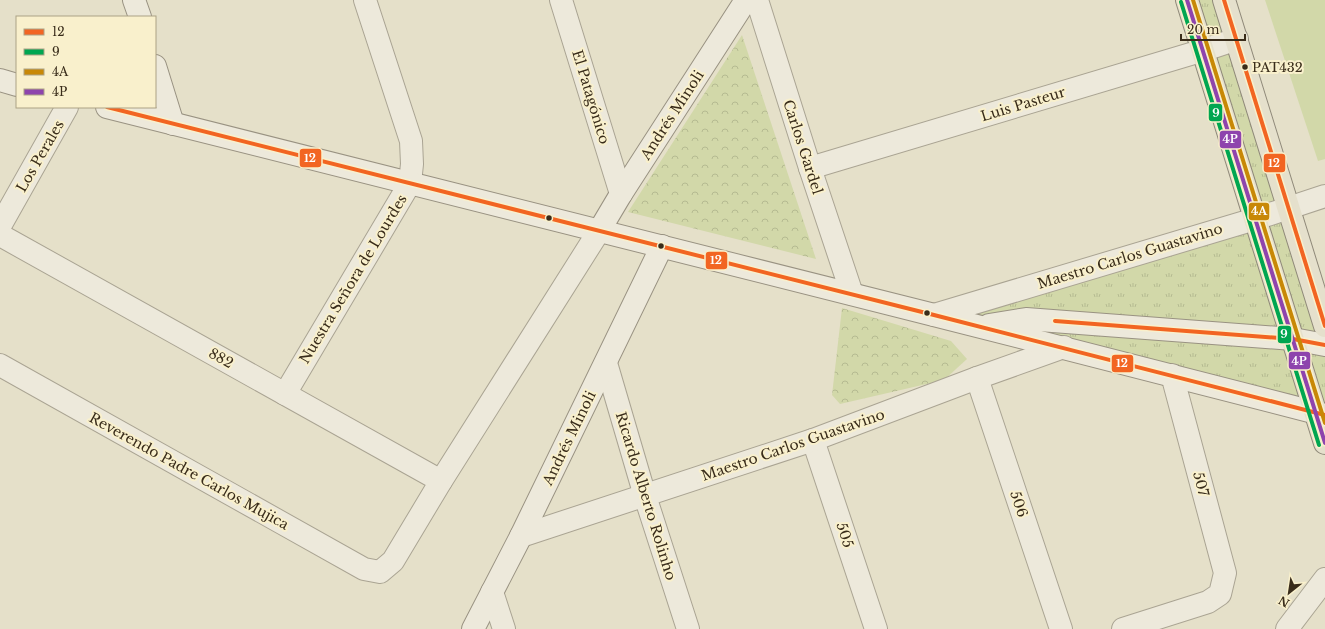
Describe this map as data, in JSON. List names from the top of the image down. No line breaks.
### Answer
{"streets":{"street":["El Patagónico","Luis Pasteur","Andrés Minoli","Carlos Gardel","Los Perales","Maestro Carlos Guastavino","Nuestra Señora de Lourdes","882","Reverendo Padre Carlos Mujica","507","Ricardo Alberto Rolinho","506","505"]},"crossings":[["El Patagónico","Andrés Minoli"],["Luis Pasteur","Carlos Gardel"],["Andrés Minoli","Maestro Carlos Guastavino"],["Andrés Minoli","882"],["Andrés Minoli","Reverendo Padre Carlos Mujica"],["Andrés Minoli","Ricardo Alberto Rolinho"],["Maestro Carlos Guastavino","Ricardo Alberto Rolinho"],["Maestro Carlos Guastavino","506"],["Maestro Carlos Guastavino","505"],["Nuestra Señora de Lourdes","882"]],"places":["PAT432"],"lines":["transit line 12","transit line 4A","transit line 4P","transit line 9"],"legend":["12","9","4A","4P"],"scale_bar":"20 m","north":"bottom left"}
